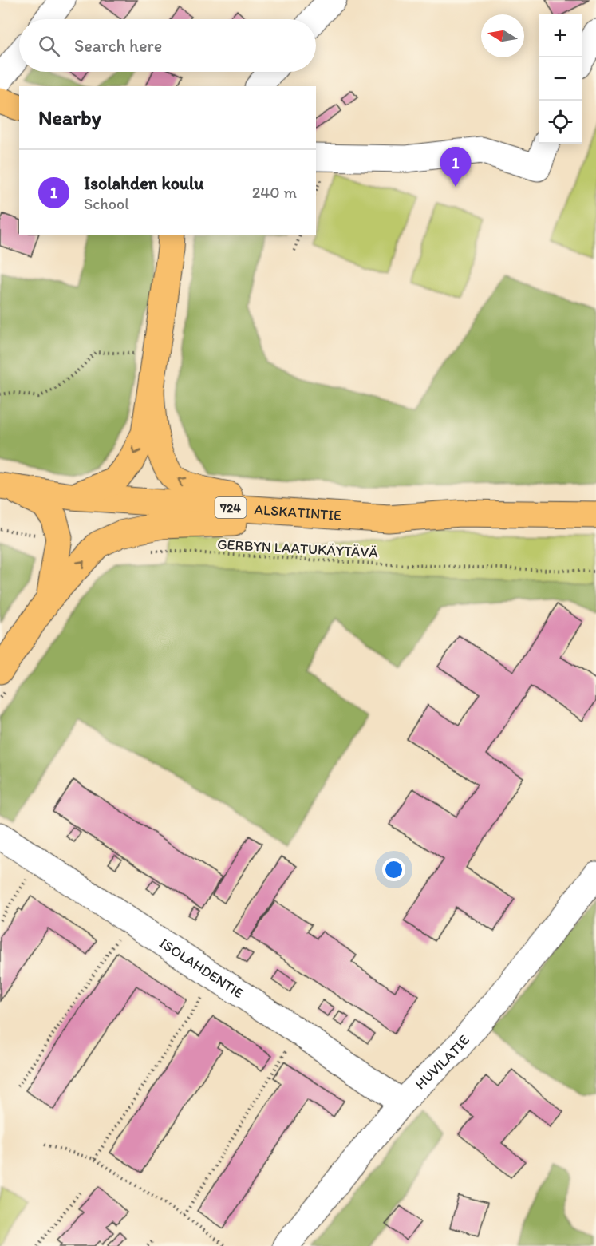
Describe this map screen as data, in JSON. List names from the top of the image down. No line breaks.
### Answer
{"streets":{"main road":["724","ALSKATINTIE"],"street":["ISOLAHDENTIE","HUVILATIE"],"path":["GERBYN LAATUKÄYTÄVÄ"]},"crossings":[["ISOLAHDENTIE","HUVILATIE"]],"north":"left","page":{"map_buttons":["+","−"],"search":"Search here","heading":"Nearby","pins":"1","list":[{"mark":"1","name":"Isolahden koulu","note":"School","value":"240 m"}]}}
